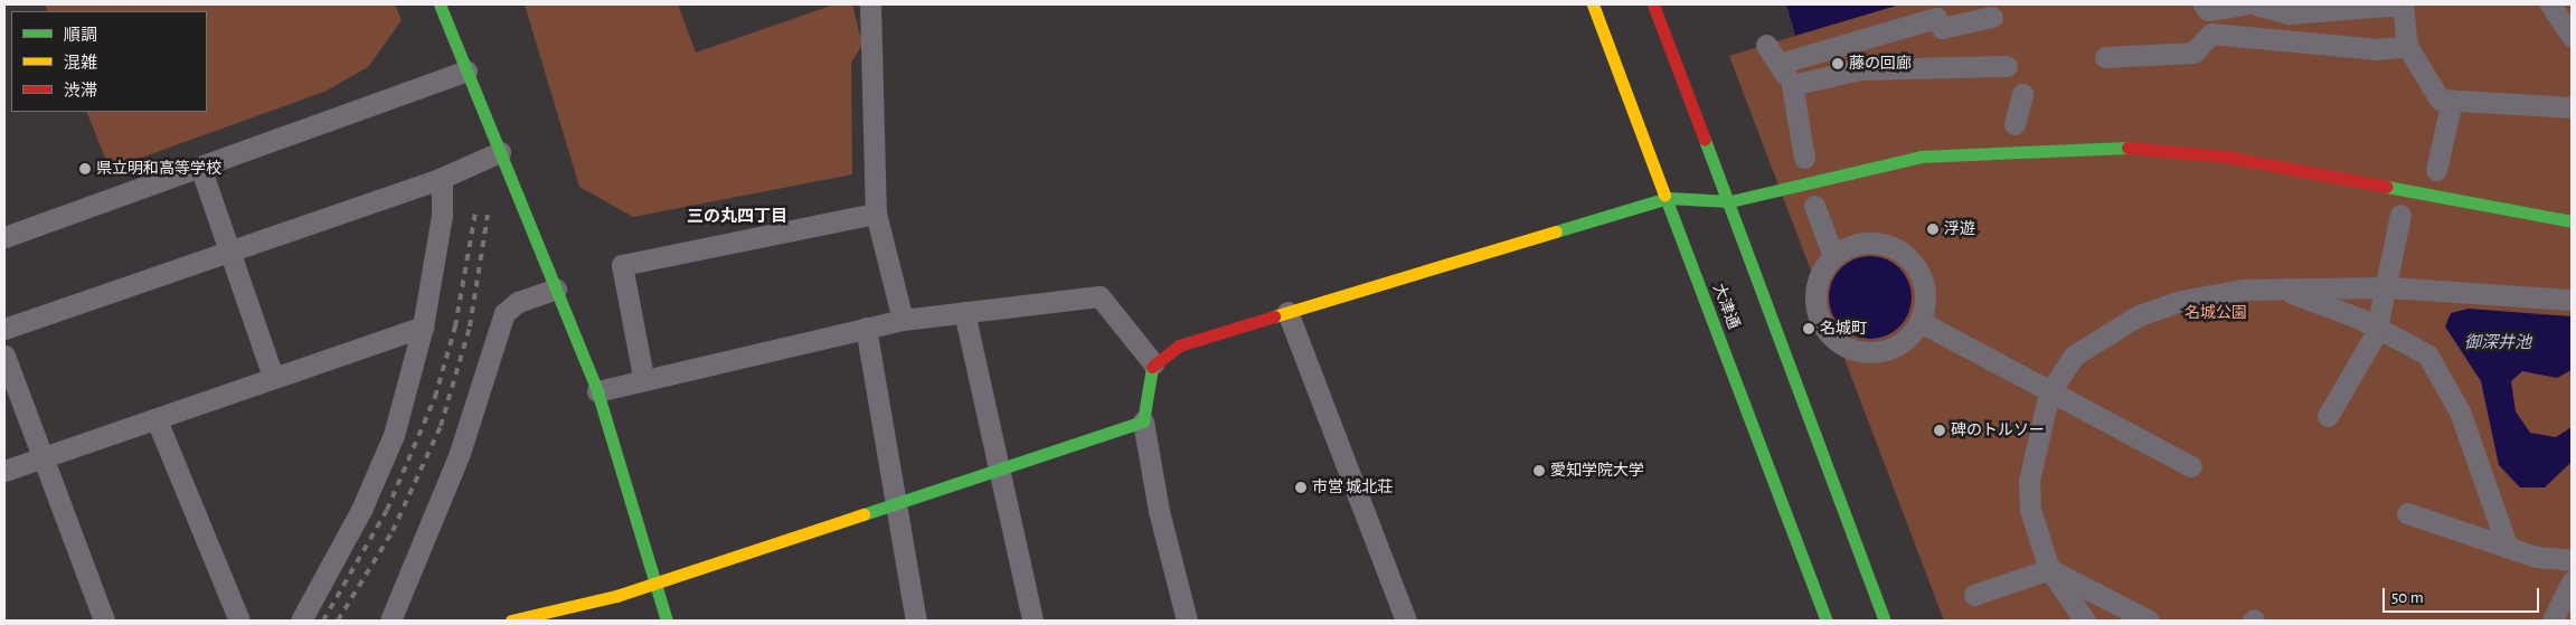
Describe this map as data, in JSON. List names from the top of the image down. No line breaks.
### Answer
{"streets":{"street":["大津通"]},"districts":["三の丸四丁目"],"water":["御深井池"],"parks":["名城公園"],"places":["藤の回廊","県立明和高等学校","浮遊","名城町","碑のトルソー","愛知学院大学","市営 城北荘"],"legend":["順調","混雑","渋滞"],"scale_bar":"50 m"}
